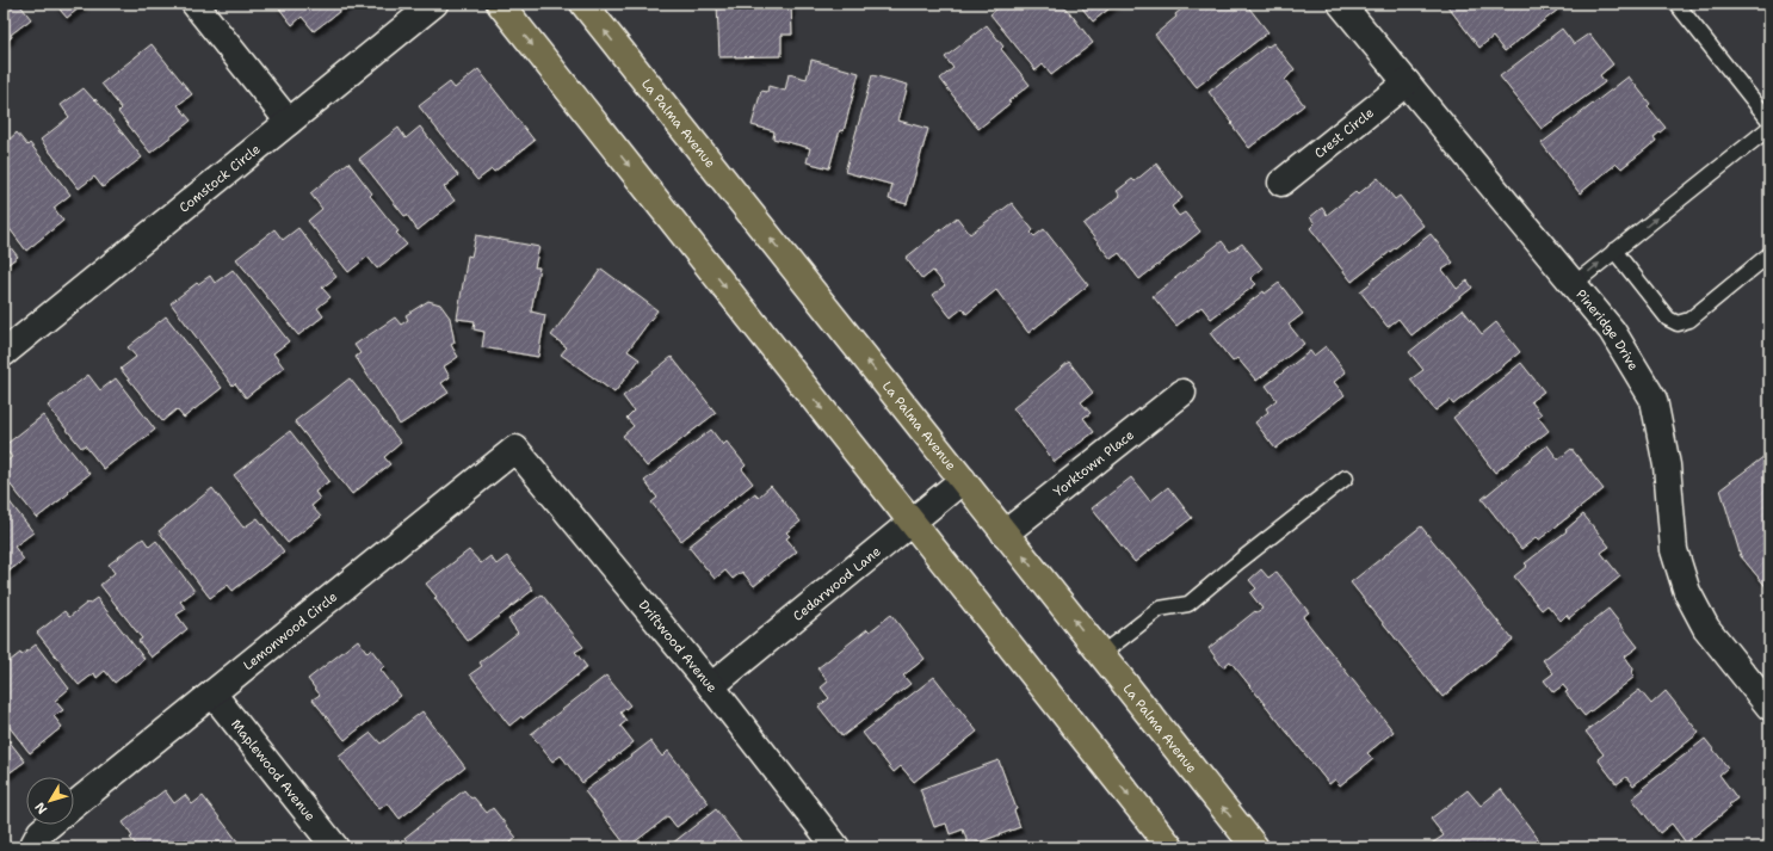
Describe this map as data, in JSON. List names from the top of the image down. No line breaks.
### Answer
{"streets":{"main road":["La Palma Avenue"],"street":["Crest Circle","Comstock Circle","Pineridge Drive","Yorktown Place","Cedarwood Lane","Lemonwood Circle","Driftwood Avenue","Maplewood Avenue"]},"crossings":[["La Palma Avenue","Yorktown Place"],["La Palma Avenue","Cedarwood Lane"],["Crest Circle","Pineridge Drive"],["Cedarwood Lane","Driftwood Avenue"],["Lemonwood Circle","Driftwood Avenue"],["Lemonwood Circle","Maplewood Avenue"]],"north":"bottom left"}
